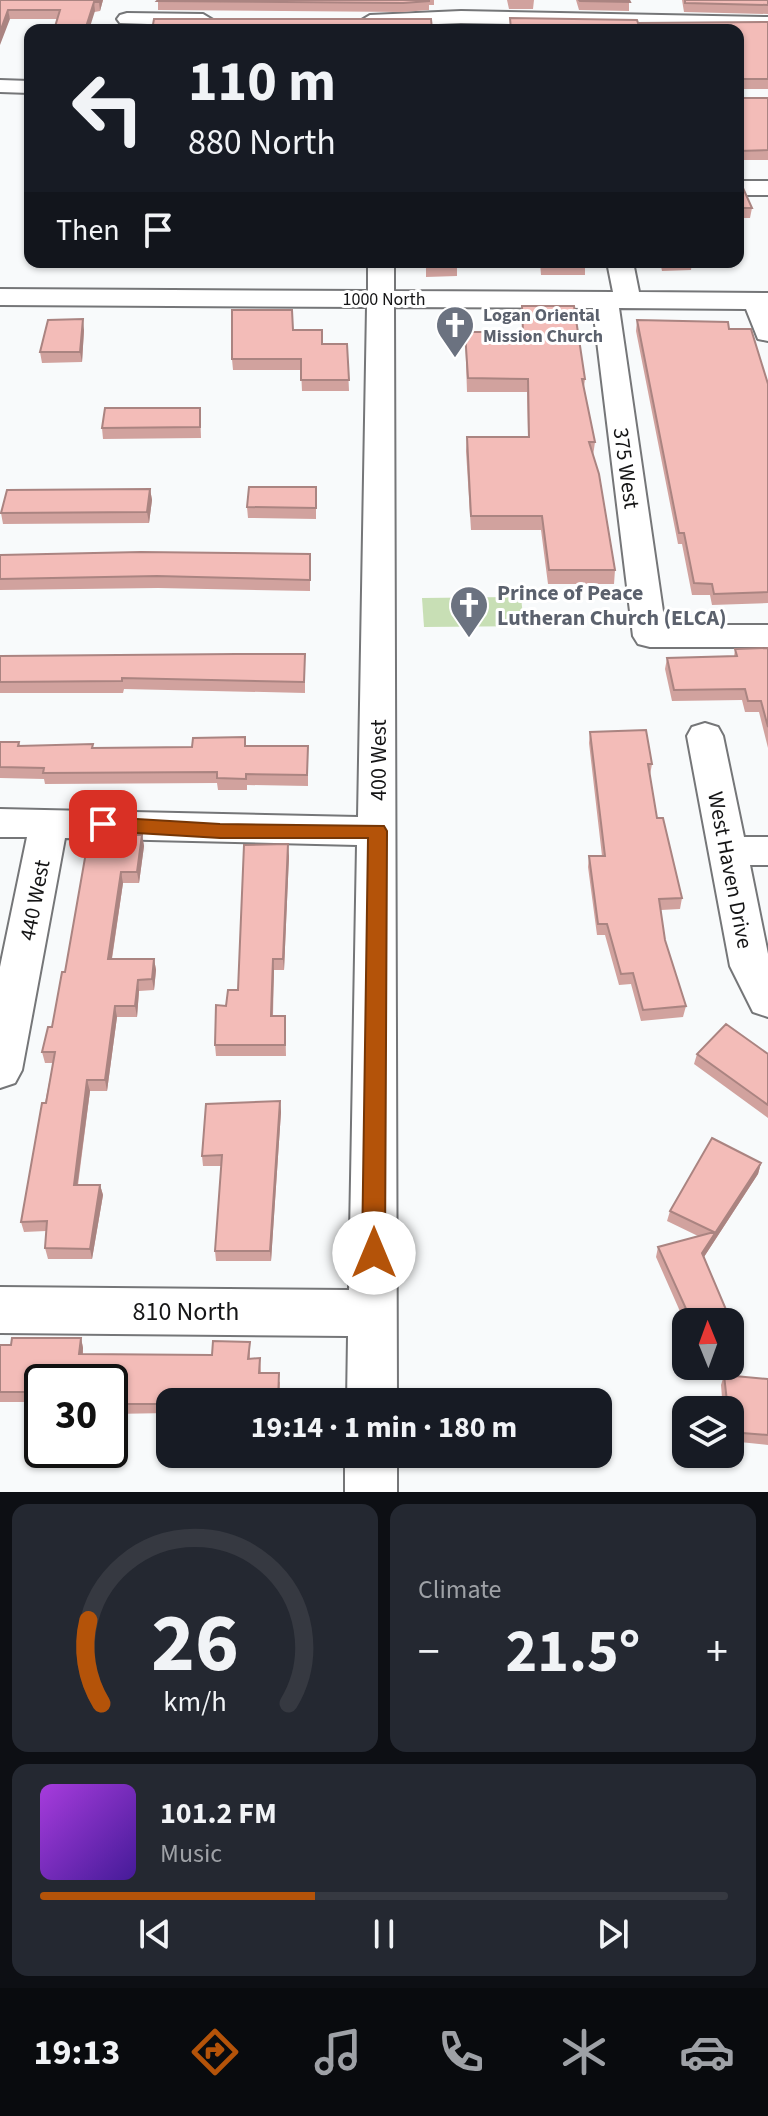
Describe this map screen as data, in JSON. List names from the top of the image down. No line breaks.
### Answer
{"streets":{"street":["1000 North","375 West","400 West","West Haven Drive","440 West","810 North"]},"crossings":[["1000 North","375 West"],["1000 North","400 West"],["400 West","810 North"]],"places":{"church":["Logan Oriental Mission Church","Prince of Peace Lutheran Church (ELCA)"]},"north":"top","page":{"turn":["110 m","880 North"],"then":"Then","limit":"30","trip":"19:14 · 1 min · 180 m","tile":"Climate","heat":["−","21.5°","+"],"song":["101.2 FM","Music"],"tabs":"19:13","gauge":["26","km/h"]}}
